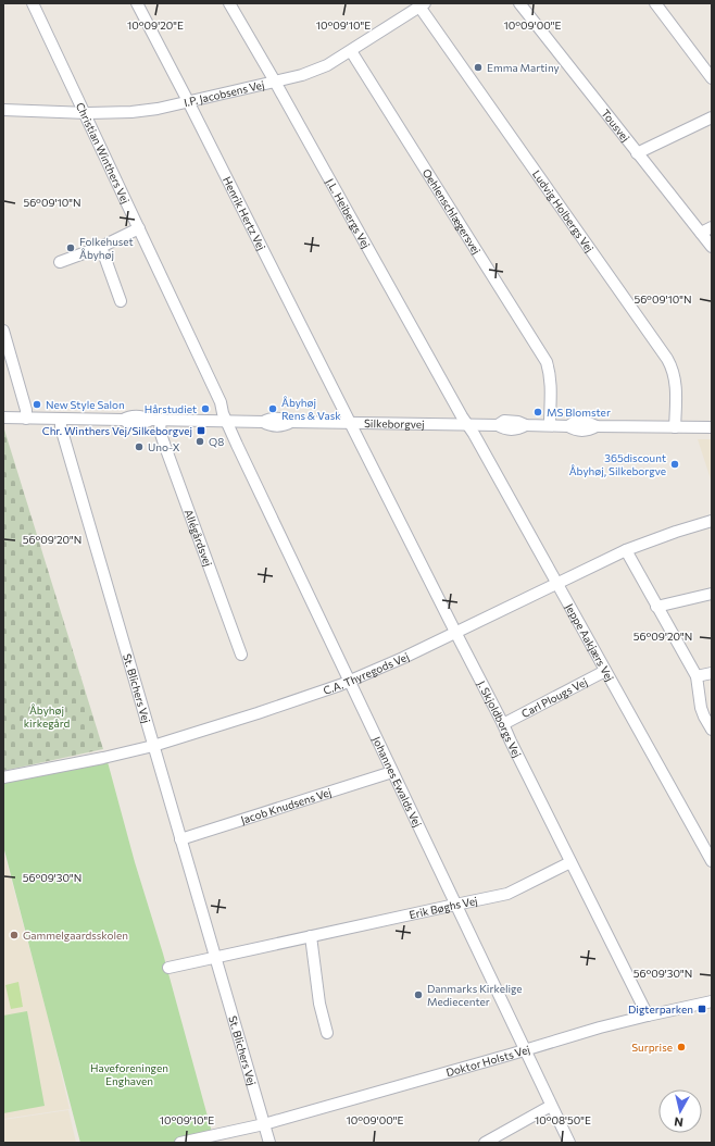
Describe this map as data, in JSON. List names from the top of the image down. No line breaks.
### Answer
{"streets":{"street":["I.P. Jacobsens Vej","Tousvej","Christian Winthers Vej","Ludvig Holbergs Vej","Oehlenschlægersvej","Henrik Hertz Vej","J.L. Heibergs Vej","Silkeborgvej","Allégårdsvej","Jeppe Aakjærs Vej","C.A. Thyregods Vej","St. Blichers Vej","Carl Plougs Vej","J. Skjoldborgs Vej","Johannes Ewalds Vej","Jacob Knudsens Vej","Erik Bøghs Vej","Doktor Holsts Vej"]},"crossings":[["I.P. Jacobsens Vej","Christian Winthers Vej"],["I.P. Jacobsens Vej","Ludvig Holbergs Vej"],["I.P. Jacobsens Vej","Oehlenschlægersvej"],["I.P. Jacobsens Vej","Henrik Hertz Vej"],["I.P. Jacobsens Vej","J.L. Heibergs Vej"],["Christian Winthers Vej","Silkeborgvej"],["Christian Winthers Vej","Johannes Ewalds Vej"],["Ludvig Holbergs Vej","Silkeborgvej"],["Oehlenschlægersvej","Silkeborgvej"],["Henrik Hertz Vej","Silkeborgvej"],["Henrik Hertz Vej","J. Skjoldborgs Vej"],["J.L. Heibergs Vej","Silkeborgvej"],["J.L. Heibergs Vej","Jeppe Aakjærs Vej"],["Silkeborgvej","Allégårdsvej"],["Silkeborgvej","Jeppe Aakjærs Vej"],["Silkeborgvej","St. Blichers Vej"],["Silkeborgvej","J. Skjoldborgs Vej"],["Silkeborgvej","Johannes Ewalds Vej"],["Jeppe Aakjærs Vej","C.A. Thyregods Vej"],["Jeppe Aakjærs Vej","Carl Plougs Vej"],["C.A. Thyregods Vej","St. Blichers Vej"],["C.A. Thyregods Vej","J. Skjoldborgs Vej"],["C.A. Thyregods Vej","Johannes Ewalds Vej"],["St. Blichers Vej","Jacob Knudsens Vej"],["St. Blichers Vej","Erik Bøghs Vej"],["St. Blichers Vej","Doktor Holsts Vej"],["Carl Plougs Vej","J. Skjoldborgs Vej"],["J. Skjoldborgs Vej","Erik Bøghs Vej"],["J. Skjoldborgs Vej","Doktor Holsts Vej"],["Johannes Ewalds Vej","Jacob Knudsens Vej"],["Johannes Ewalds Vej","Erik Bøghs Vej"],["Johannes Ewalds Vej","Doktor Holsts Vej"]],"parks":["Åbyhøj kirkegård","Haveforeningen Enghaven"],"places":{"other":["Emma Martiny","Folkehuset Åbyhøj","New Style Salon","Hårstudiet","Åbyhøj Rens & Vask","MS Blomster","Q8","Uno-X","365discount Åbyhøj, Silkeborgve","Gammelgaardsskolen","Danmarks Kirkelige Mediecenter","Surprise"],"transit":["Chr. Winthers Vej/Silkeborgvej","Digterparken"]},"north":"bottom","coordinates":["10°09'20\"E","10°09'10\"E","10°09'00\"E","56°09'10\"N","56°09'20\"N","56°09'30\"N","10°08'50\"E"]}
